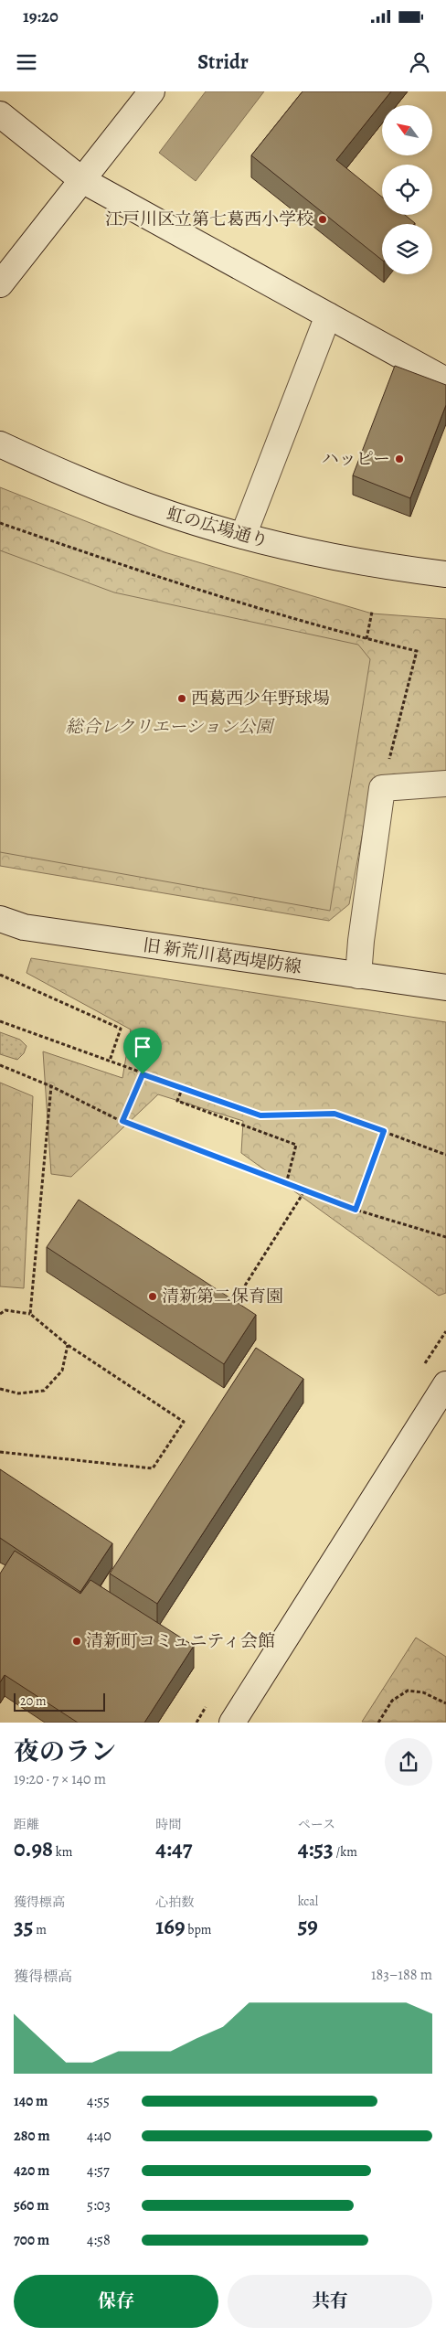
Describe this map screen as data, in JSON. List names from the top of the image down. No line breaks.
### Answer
{"streets":{"street":["虹の広場通り","旧 新荒川葛西堤防線"]},"parks":["総合レクリエーション公園"],"places":["江戸川区立第七葛西小学校","ハッピー","西葛西少年野球場","清新第二保育園","清新町コミュニティ会館"],"scale_bar":"20 m","north":"top left","page":{"status":"19:20","header":"Stridr","scale":"20 m","heading":["夜のラン","19:20 · 7 × 140 m"],"stats":[["距離","0.98 km"],["時間","4:47"],["ペース","4:53 /km"],["獲得標高","35 m"],["心拍数","169 bpm"],["kcal","59"]],"chart":["獲得標高","183–188 m"],"list":[{"name":"140 m","note":"4:55"},{"name":"280 m","note":"4:40"},{"name":"420 m","note":"4:57"},{"name":"560 m","note":"5:03"},{"name":"700 m","note":"4:58"}],"buttons":["保存","共有"]}}
